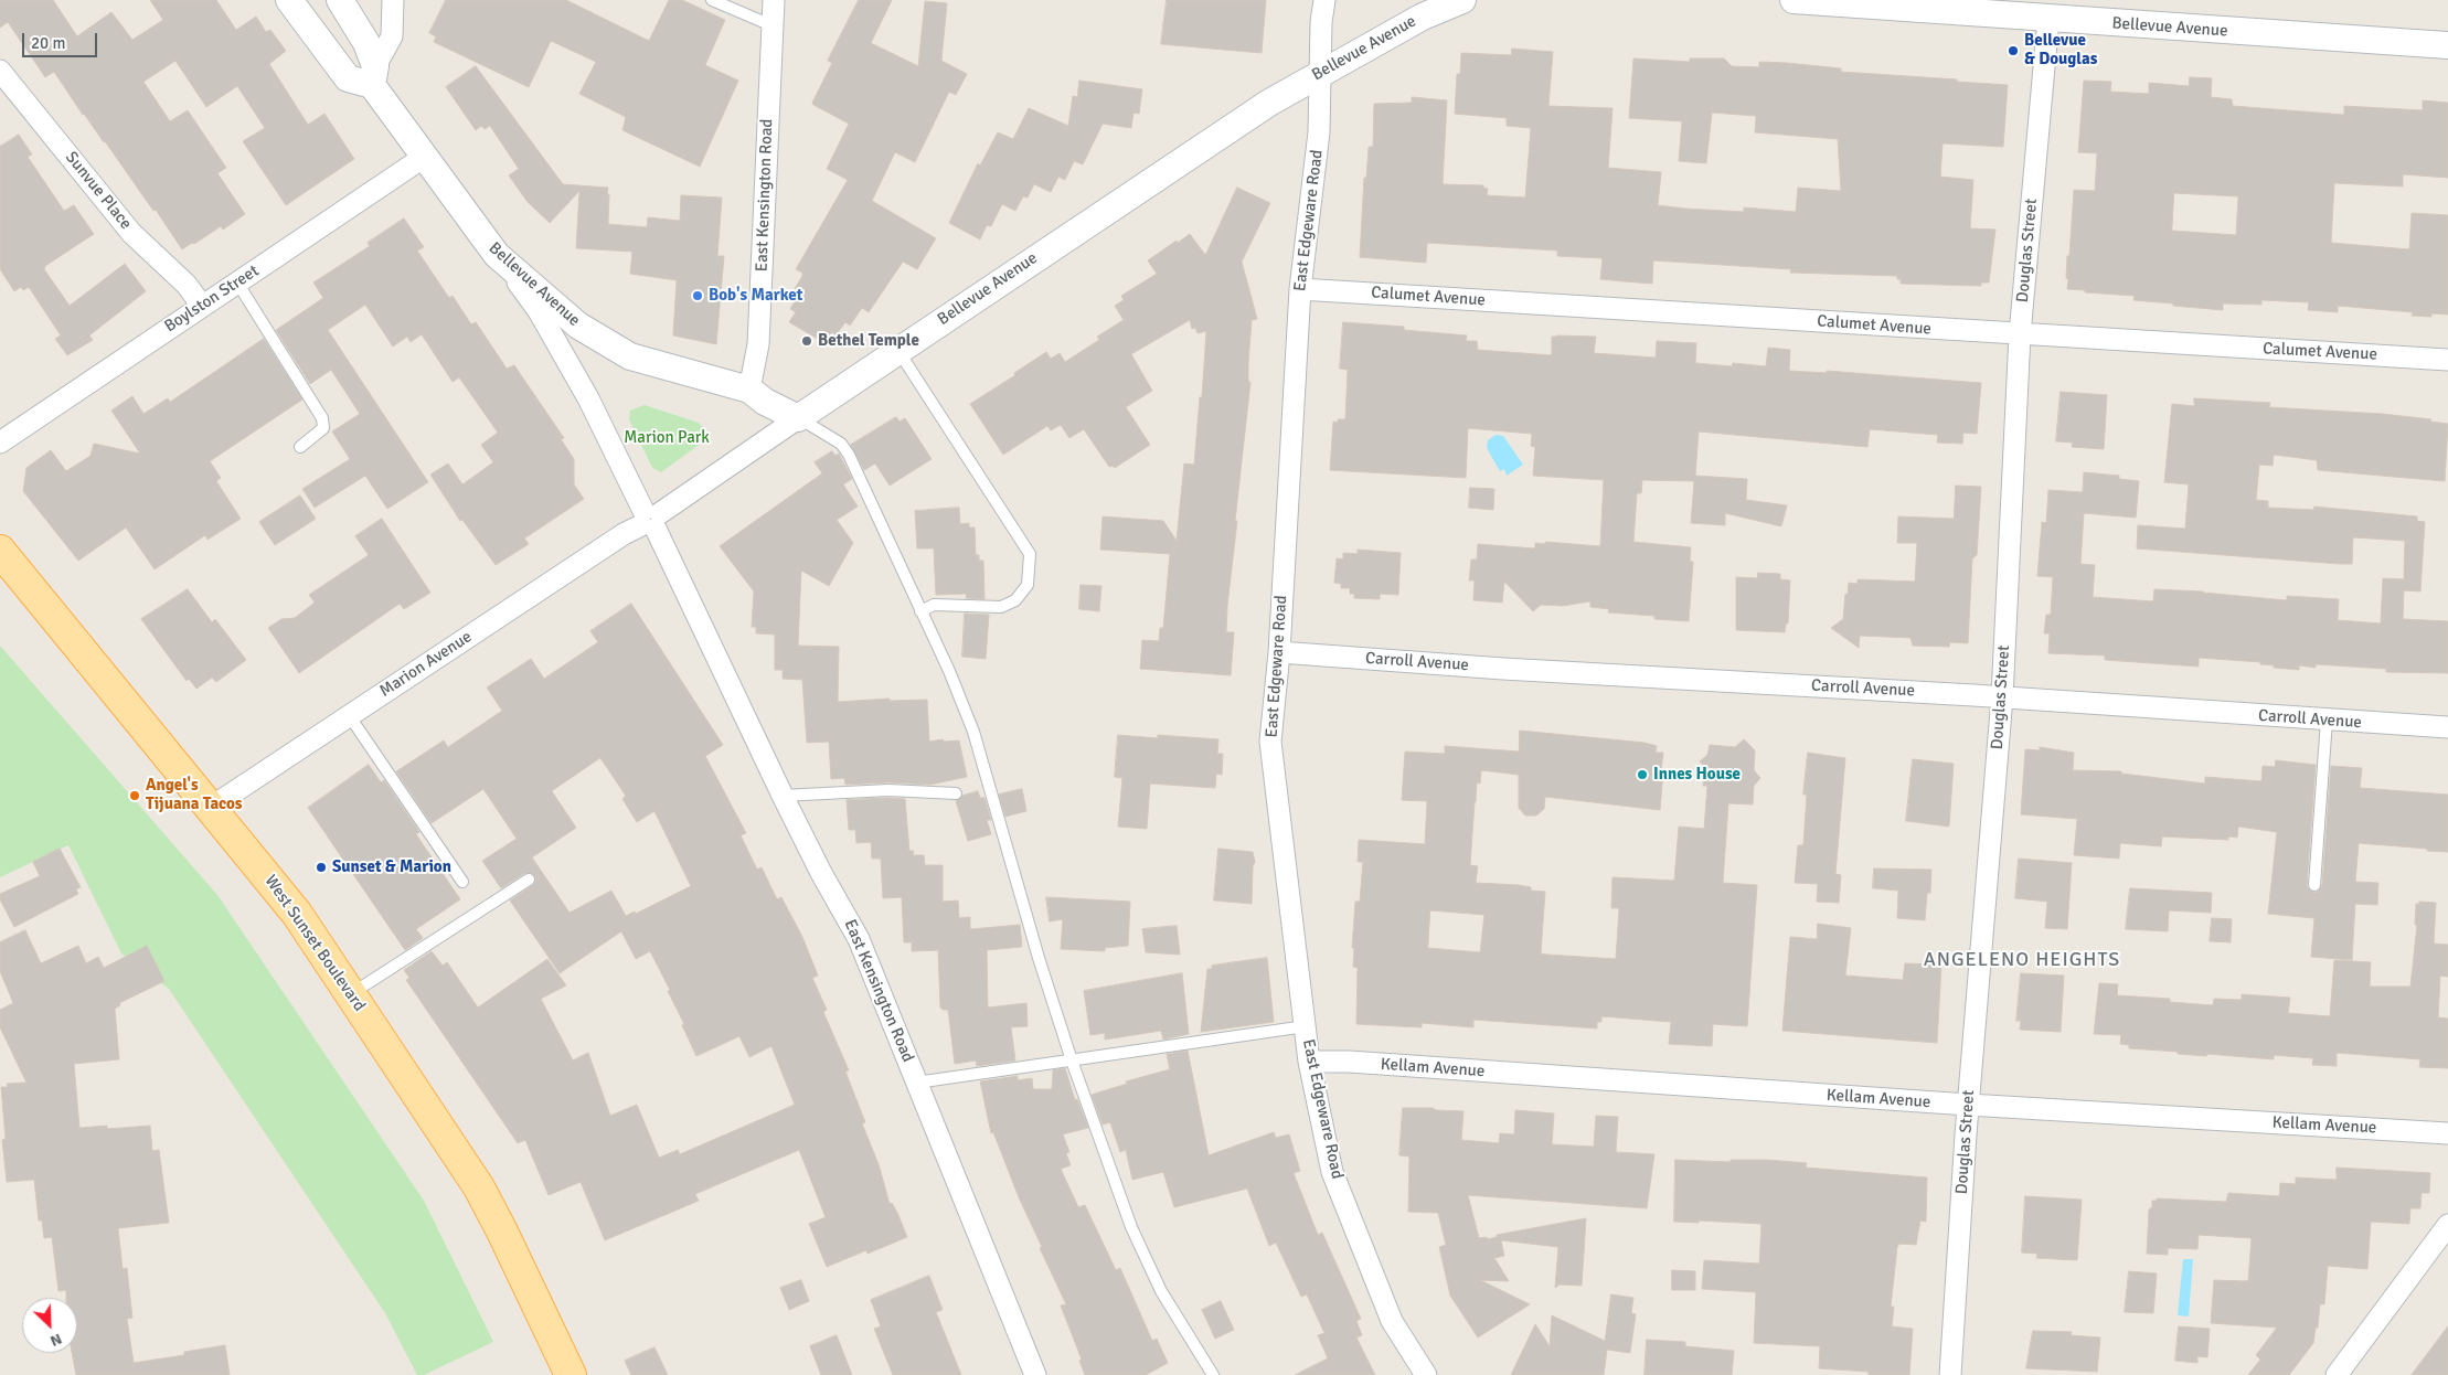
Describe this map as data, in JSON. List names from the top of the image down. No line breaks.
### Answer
{"streets":{"main road":["West Sunset Boulevard"],"street":["Bellevue Avenue","Sunvue Place","East Kensington Road","East Edgeware Road","Douglas Street","Calumet Avenue","Boylston Street","Carroll Avenue","Marion Avenue","Kellam Avenue"]},"crossings":[["Bellevue Avenue","East Kensington Road"],["Bellevue Avenue","East Edgeware Road"],["Bellevue Avenue","Douglas Street"],["Bellevue Avenue","Boylston Street"],["Bellevue Avenue","Marion Avenue"],["Sunvue Place","Boylston Street"],["East Kensington Road","Marion Avenue"],["East Edgeware Road","Calumet Avenue"],["East Edgeware Road","Carroll Avenue"],["East Edgeware Road","Kellam Avenue"],["Douglas Street","Calumet Avenue"],["Douglas Street","Carroll Avenue"],["Douglas Street","Kellam Avenue"],["Marion Avenue","West Sunset Boulevard"]],"districts":["ANGELENO HEIGHTS"],"parks":["Marion Park"],"places":["Bellevue & Douglas","Bob's Market","Bethel Temple","Innes House","Angel's Tijuana Tacos","Sunset & Marion"],"scale_bar":"20 m","north":"bottom right"}
